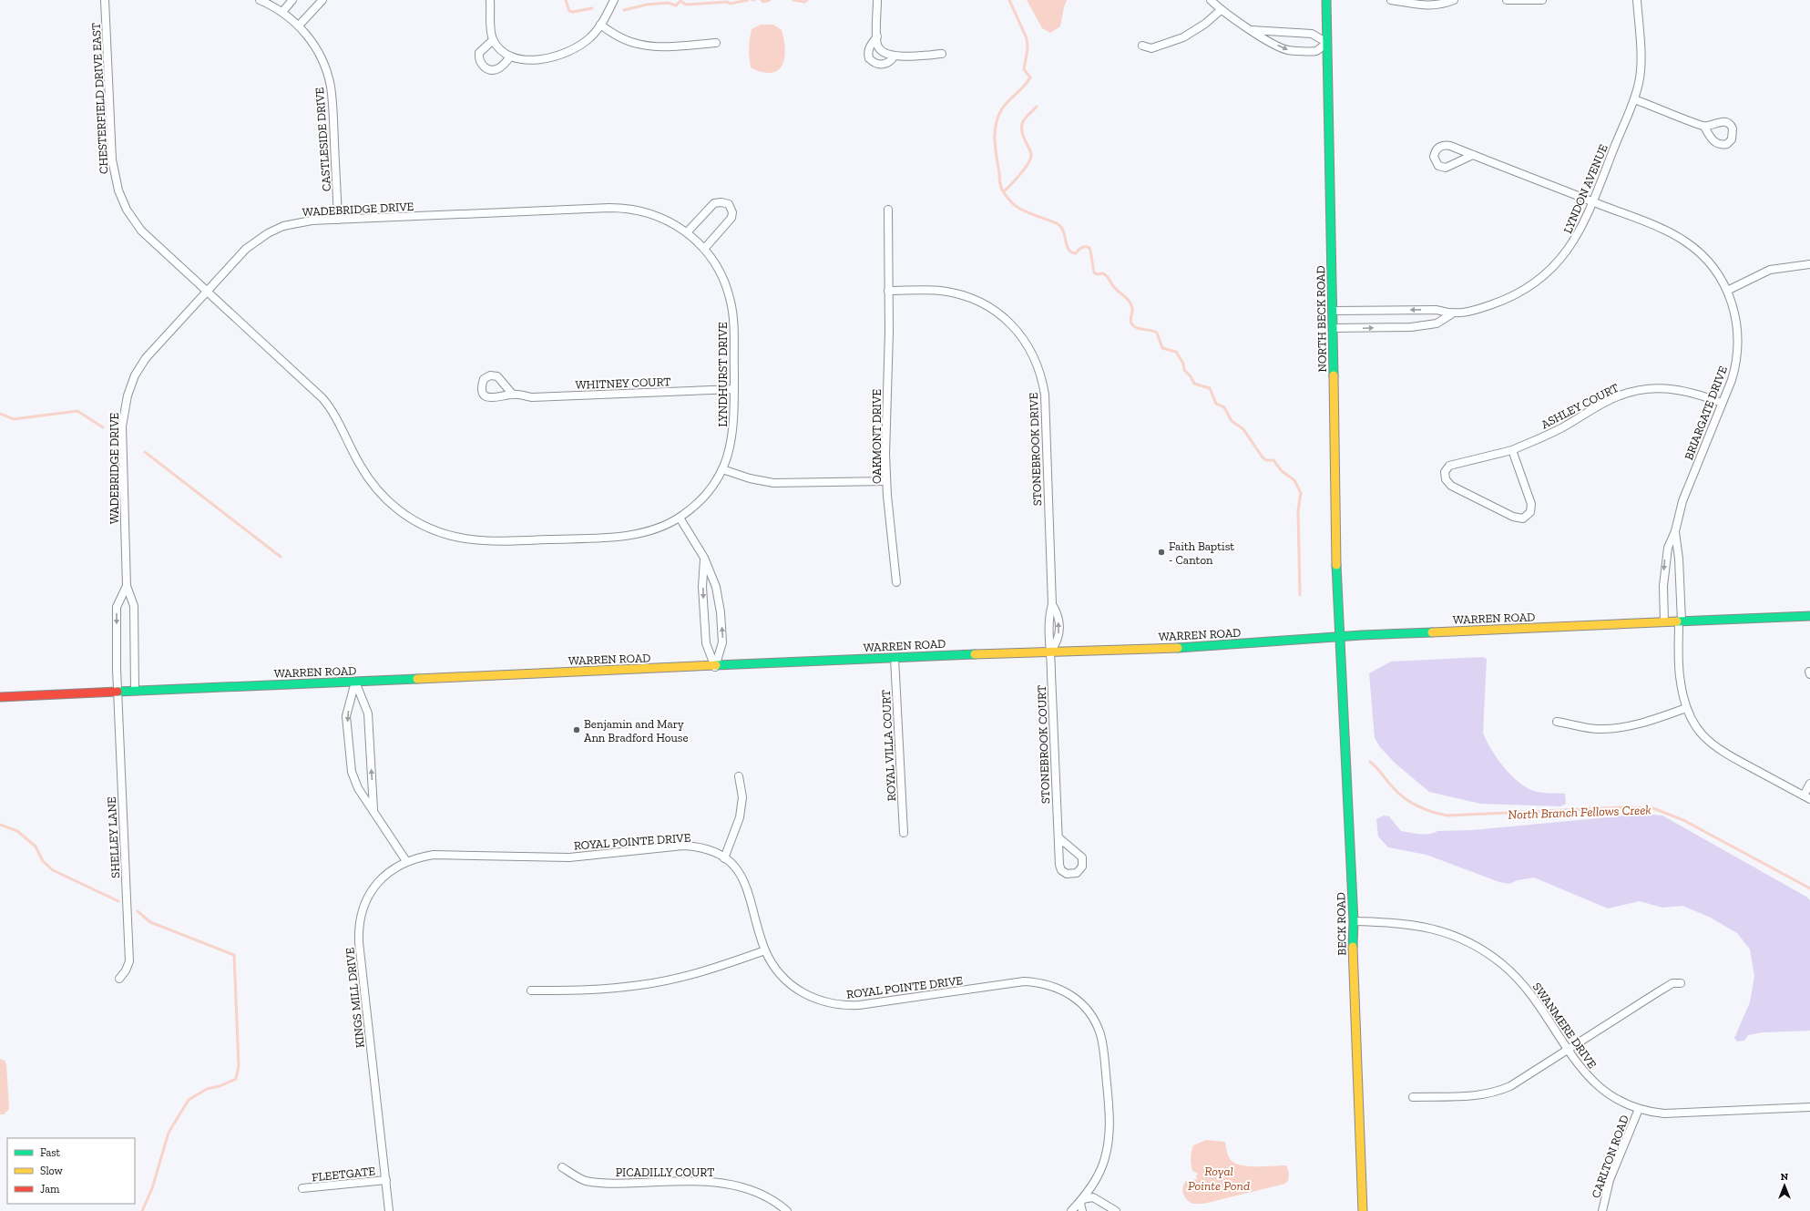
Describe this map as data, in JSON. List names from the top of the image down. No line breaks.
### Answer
{"streets":{"main road":["NORTH BECK ROAD","WARREN ROAD","BECK ROAD"],"street":["CHESTERFIELD DRIVE EAST","CASTLESIDE DRIVE","LYNDON AVENUE","WADEBRIDGE DRIVE","LYNDHURST DRIVE","WHITNEY COURT","ASHLEY COURT","BRIARGATE DRIVE","OAKMONT DRIVE","STONEBROOK DRIVE","STONEBROOK COURT","ROYAL VILLA COURT","SHELLEY LANE","ROYAL POINTE DRIVE","KINGS MILL DRIVE","SWANMERE DRIVE","CARLTON ROAD","PICADILLY COURT","FLEETGATE"]},"crossings":[["CHESTERFIELD DRIVE EAST","WADEBRIDGE DRIVE"],["CHESTERFIELD DRIVE EAST","LYNDHURST DRIVE"],["CASTLESIDE DRIVE","WADEBRIDGE DRIVE"],["LYNDON AVENUE","NORTH BECK ROAD"],["LYNDON AVENUE","BRIARGATE DRIVE"],["WADEBRIDGE DRIVE","LYNDHURST DRIVE"],["WADEBRIDGE DRIVE","WARREN ROAD"],["WADEBRIDGE DRIVE","SHELLEY LANE"],["NORTH BECK ROAD","WARREN ROAD"],["NORTH BECK ROAD","BECK ROAD"],["LYNDHURST DRIVE","WHITNEY COURT"],["ASHLEY COURT","BRIARGATE DRIVE"],["BRIARGATE DRIVE","WARREN ROAD"],["OAKMONT DRIVE","STONEBROOK DRIVE"],["STONEBROOK DRIVE","WARREN ROAD"],["STONEBROOK DRIVE","STONEBROOK COURT"],["WARREN ROAD","STONEBROOK COURT"],["WARREN ROAD","ROYAL VILLA COURT"],["WARREN ROAD","SHELLEY LANE"],["WARREN ROAD","BECK ROAD"],["ROYAL POINTE DRIVE","KINGS MILL DRIVE"],["BECK ROAD","SWANMERE DRIVE"],["KINGS MILL DRIVE","FLEETGATE"],["SWANMERE DRIVE","CARLTON ROAD"]],"water":["North Branch Fellows Creek","Royal Pointe Pond"],"places":["Faith Baptist - Canton","Benjamin and Mary Ann Bradford House"],"legend":["Fast","Slow","Jam"],"north":"top"}
